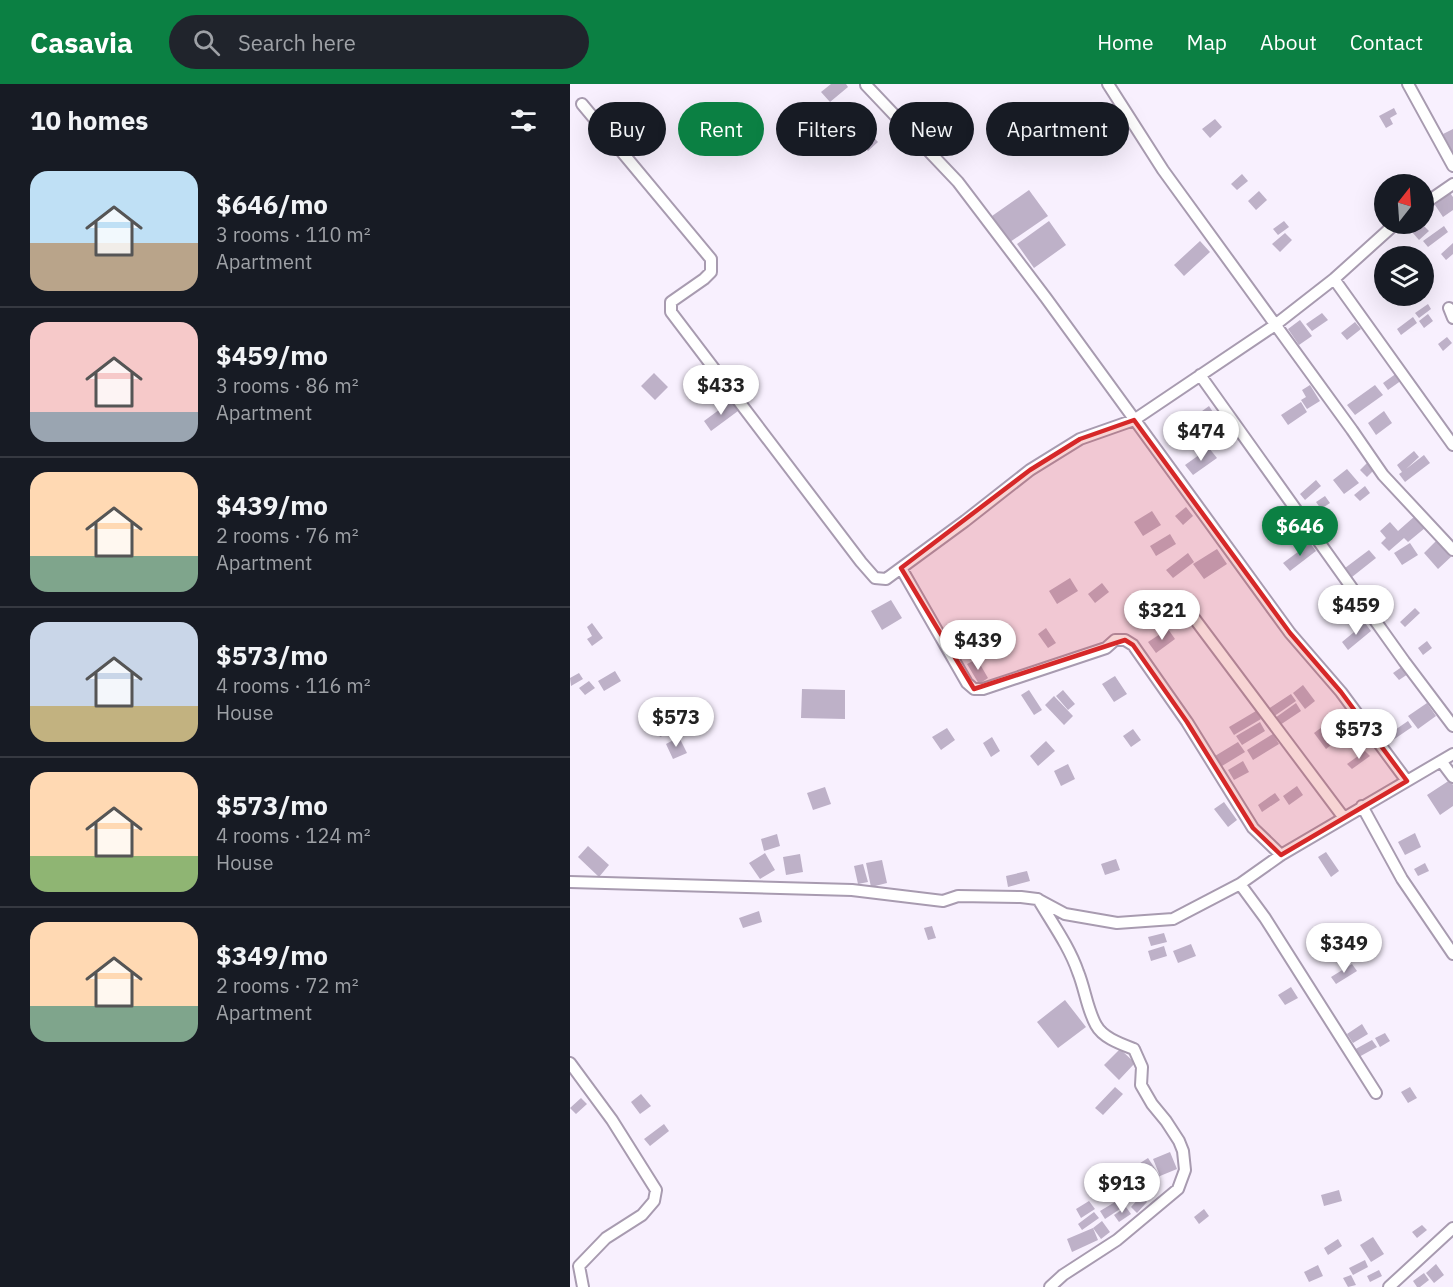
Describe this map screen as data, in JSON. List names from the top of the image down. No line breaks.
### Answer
{"north":"top","page":{"header":"Casavia","search":"Search here","nav":["Home","Map","About","Contact"],"heading":"10 homes","chip":["Buy","Rent","Filters","New","Apartment"],"list":[{"name":"$646/mo","note":"3 rooms · 110 m² · Apartment"},{"name":"$459/mo","note":"3 rooms · 86 m² · Apartment"},{"name":"$439/mo","note":"2 rooms · 76 m² · Apartment"},{"name":"$573/mo","note":"4 rooms · 116 m² · House"},{"name":"$573/mo","note":"4 rooms · 124 m² · House"},{"name":"$349/mo","note":"2 rooms · 72 m² · Apartment"}],"price":["$433","$474","$646","$459","$321","$439","$573","$573","$349","$913"]}}
